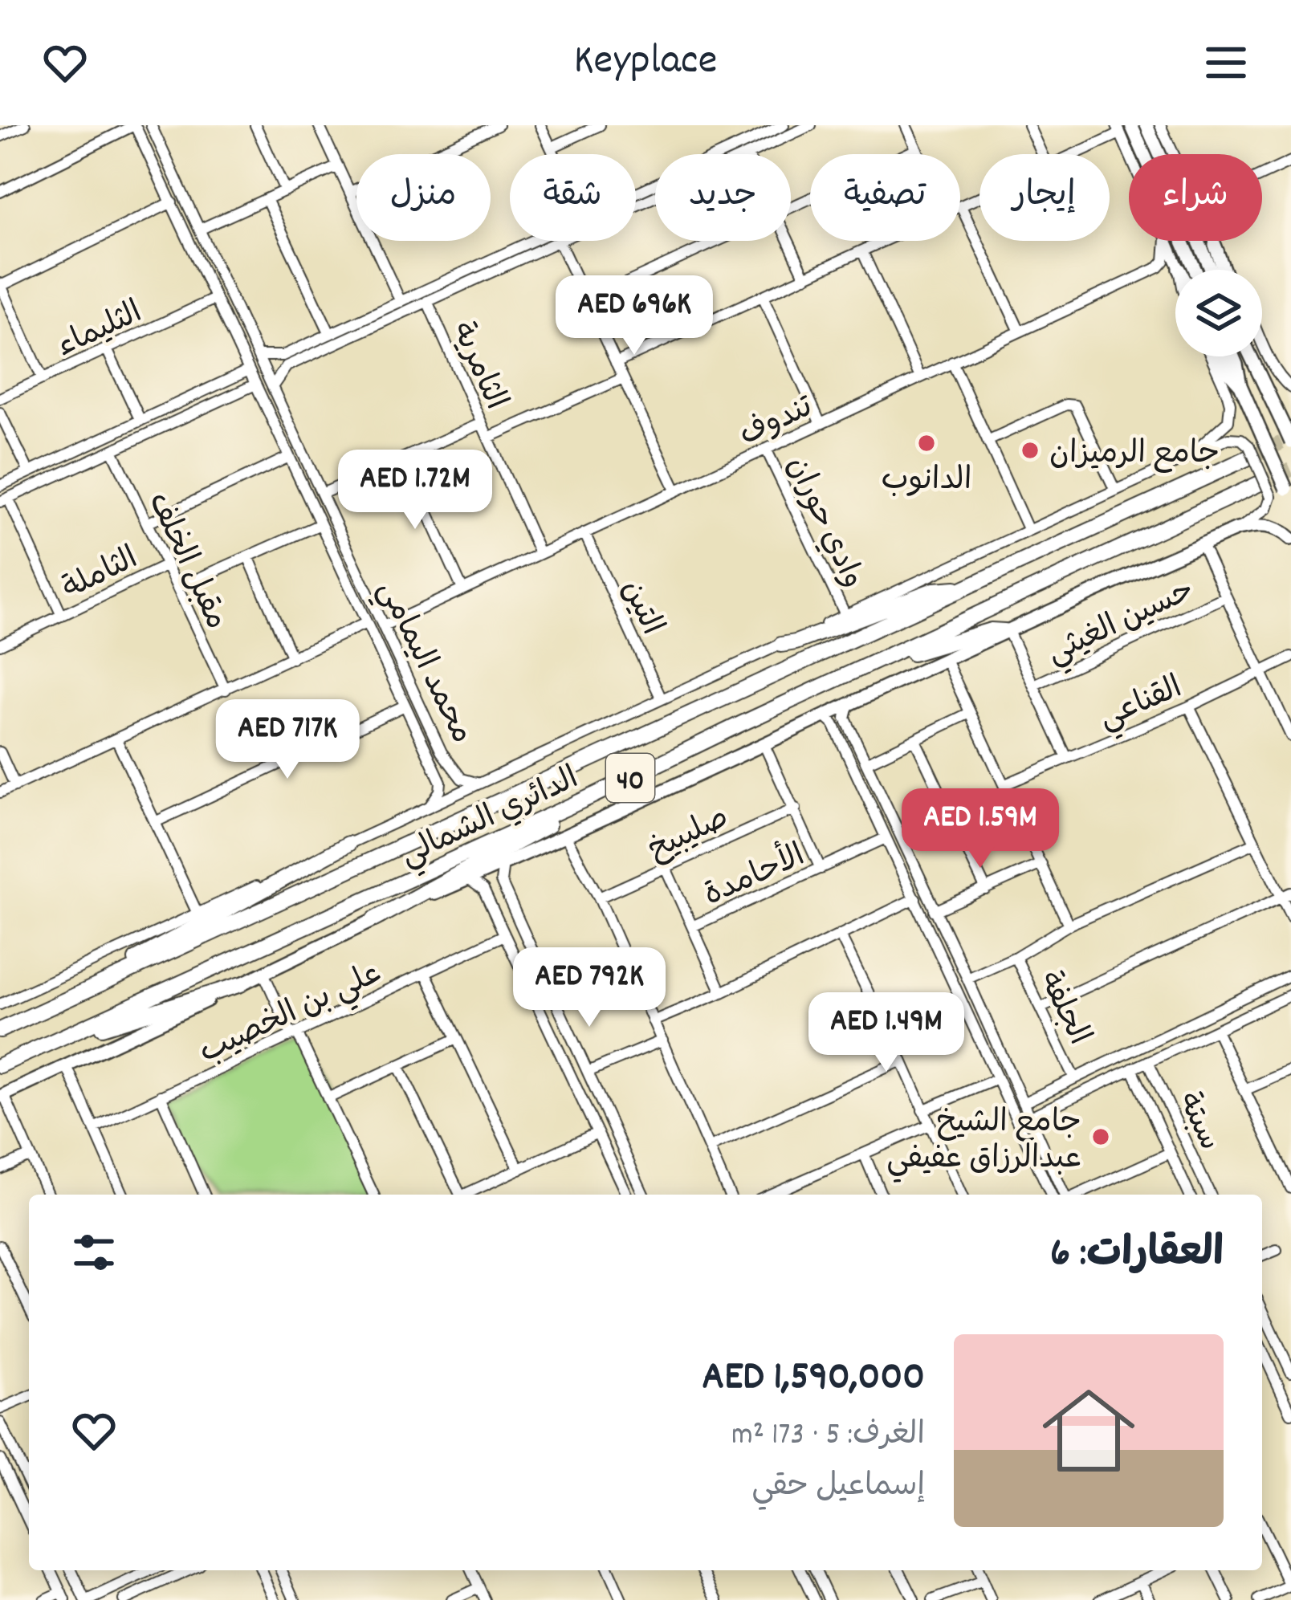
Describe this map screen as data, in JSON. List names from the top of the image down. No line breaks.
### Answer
{"streets":{"highway":["40","الدائري الشمالي"],"street":["الثليماء","الثامرية","تندوف","وادي حوران","مقبل الخلف","الثاملة","التين","حسين الغيثي","محمد اليمامي","القناعي","صليبيخ","الأحامدة","الجلفة","علي بن الخصيب","سبتة"]},"crossings":[["الثليماء","محمد اليمامي"],["الثامرية","تندوف"],["تندوف","وادي حوران"],["تندوف","التين"],["تندوف","محمد اليمامي"],["وادي حوران","الدائري الشمالي"],["مقبل الخلف","الثاملة"],["الثاملة","محمد اليمامي"],["التين","الدائري الشمالي"],["محمد اليمامي","الدائري الشمالي"]],"places":["الدانوب","جامع الرميزان","جامع الشيخ عبدالرزاق عفيفي"],"page":{"header":"Keyplace","chip":["شراء","إيجار","تصفية","جديد","شقة","منزل"],"price":["AED 696K","AED 1.72M","AED 717K","AED 1.59M","AED 792K","AED 1.49M"],"heading":"العقارات: 6","list":[{"name":"AED 1,590,000","note":"الغرف: 5 · 173 m² · إسماعيل حقي"}]}}
